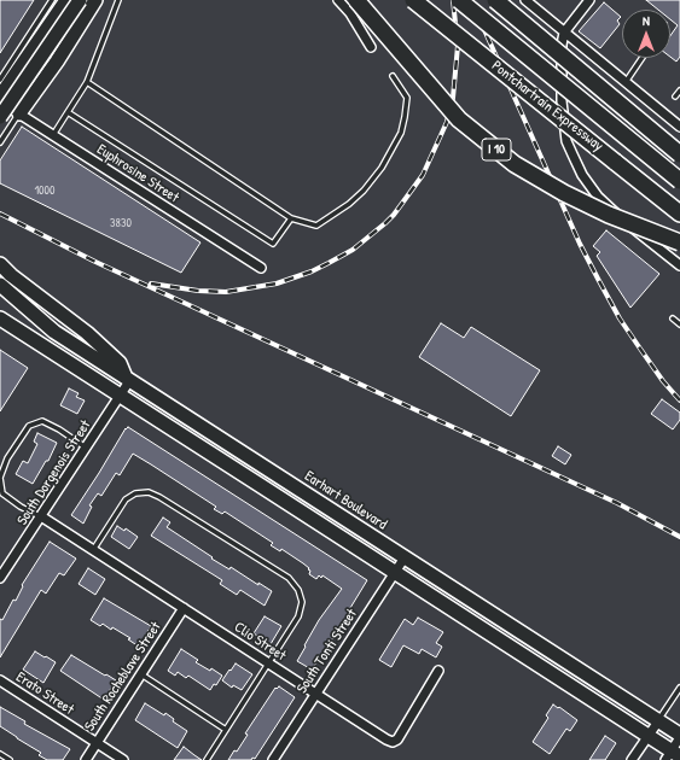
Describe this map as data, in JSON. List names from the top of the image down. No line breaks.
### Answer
{"streets":{"highway":["Pontchartrain Expressway","I 10"],"main road":["Earhart Boulevard"],"street":["Euphrosine Street","South Dorgenois Street","Clio Street","South Tonti Street","South Rocheblave Street","Erato Street"]},"crossings":[["South Dorgenois Street","Earhart Boulevard"],["South Dorgenois Street","Clio Street"],["Earhart Boulevard","South Tonti Street"],["Clio Street","South Tonti Street"],["Clio Street","South Rocheblave Street"],["South Rocheblave Street","Erato Street"]],"house_numbers":["1000","3830"],"north":"top"}
